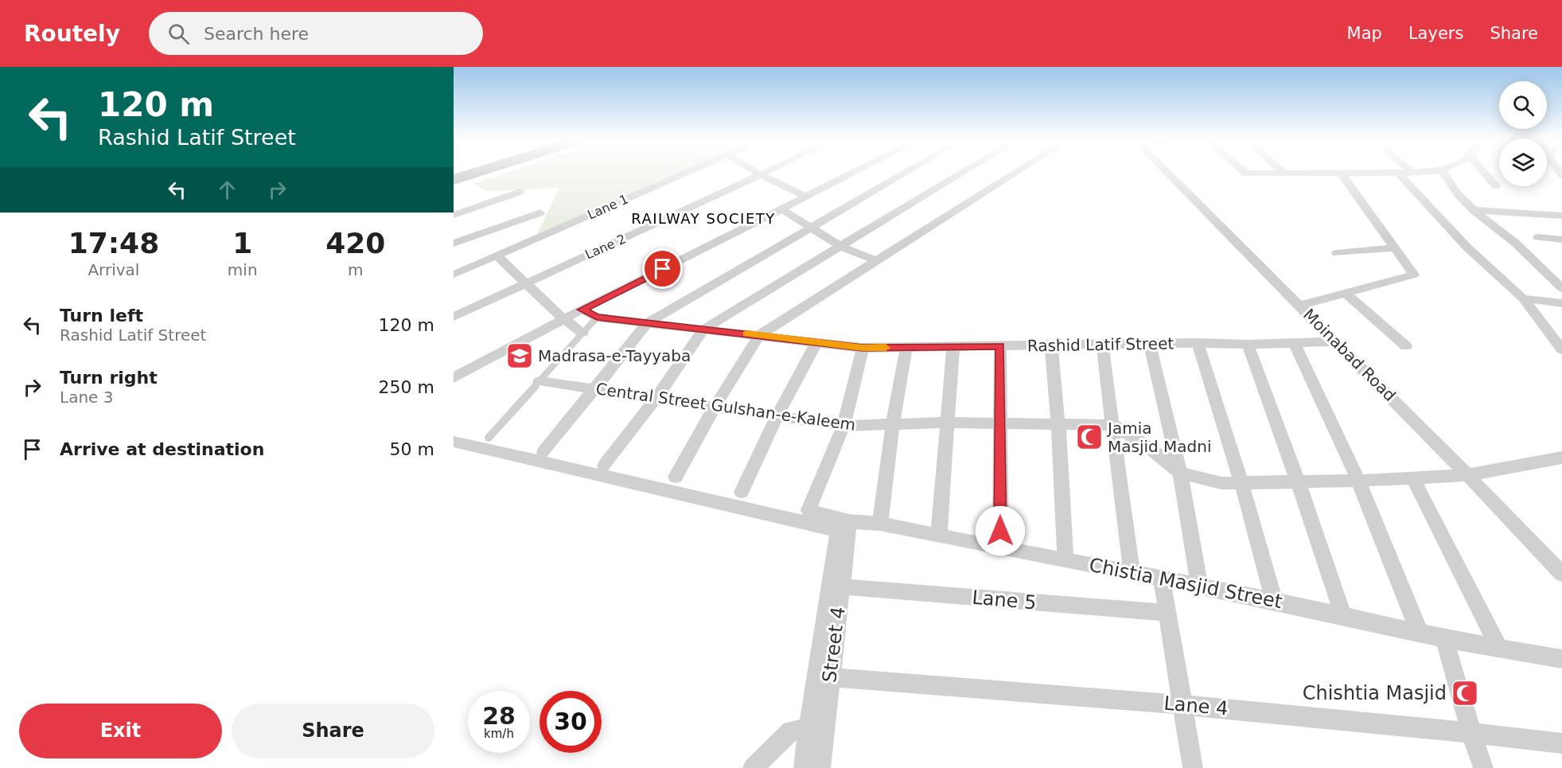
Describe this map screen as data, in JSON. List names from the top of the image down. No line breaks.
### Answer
{"streets":{"street":["Lane 1","Lane 2","Rashid Latif Street","Moinabad Road","Central Street Gulshan-e-Kaleem","Chistia Masjid Street","Lane 5","Street 4","Lane 4"]},"crossings":[["Rashid Latif Street","Moinabad Road"],["Central Street Gulshan-e-Kaleem","Chistia Masjid Street"],["Chistia Masjid Street","Street 4"],["Lane 5","Street 4"],["Street 4","Lane 4"]],"districts":["RAILWAY SOCIETY"],"places":{"school or university":["Madrasa-e-Tayyaba"],"mosque":["Jamia Masjid Madni","Chishtia Masjid"]},"page":{"header":"Routely","search":"Search here","nav":["Map","Layers","Share"],"turn":["120 m","Rashid Latif Street"],"eta":["17:48","Arrival","1","min","420","m"],"list":[{"name":"Turn left","note":"Rashid Latif Street","value":"120 m"},{"name":"Turn right","note":"Lane 3","value":"250 m"},{"name":"Arrive at destination","value":"50 m"}],"speed":"28 km/h","limit":"30","buttons":["Exit","Share"]}}
